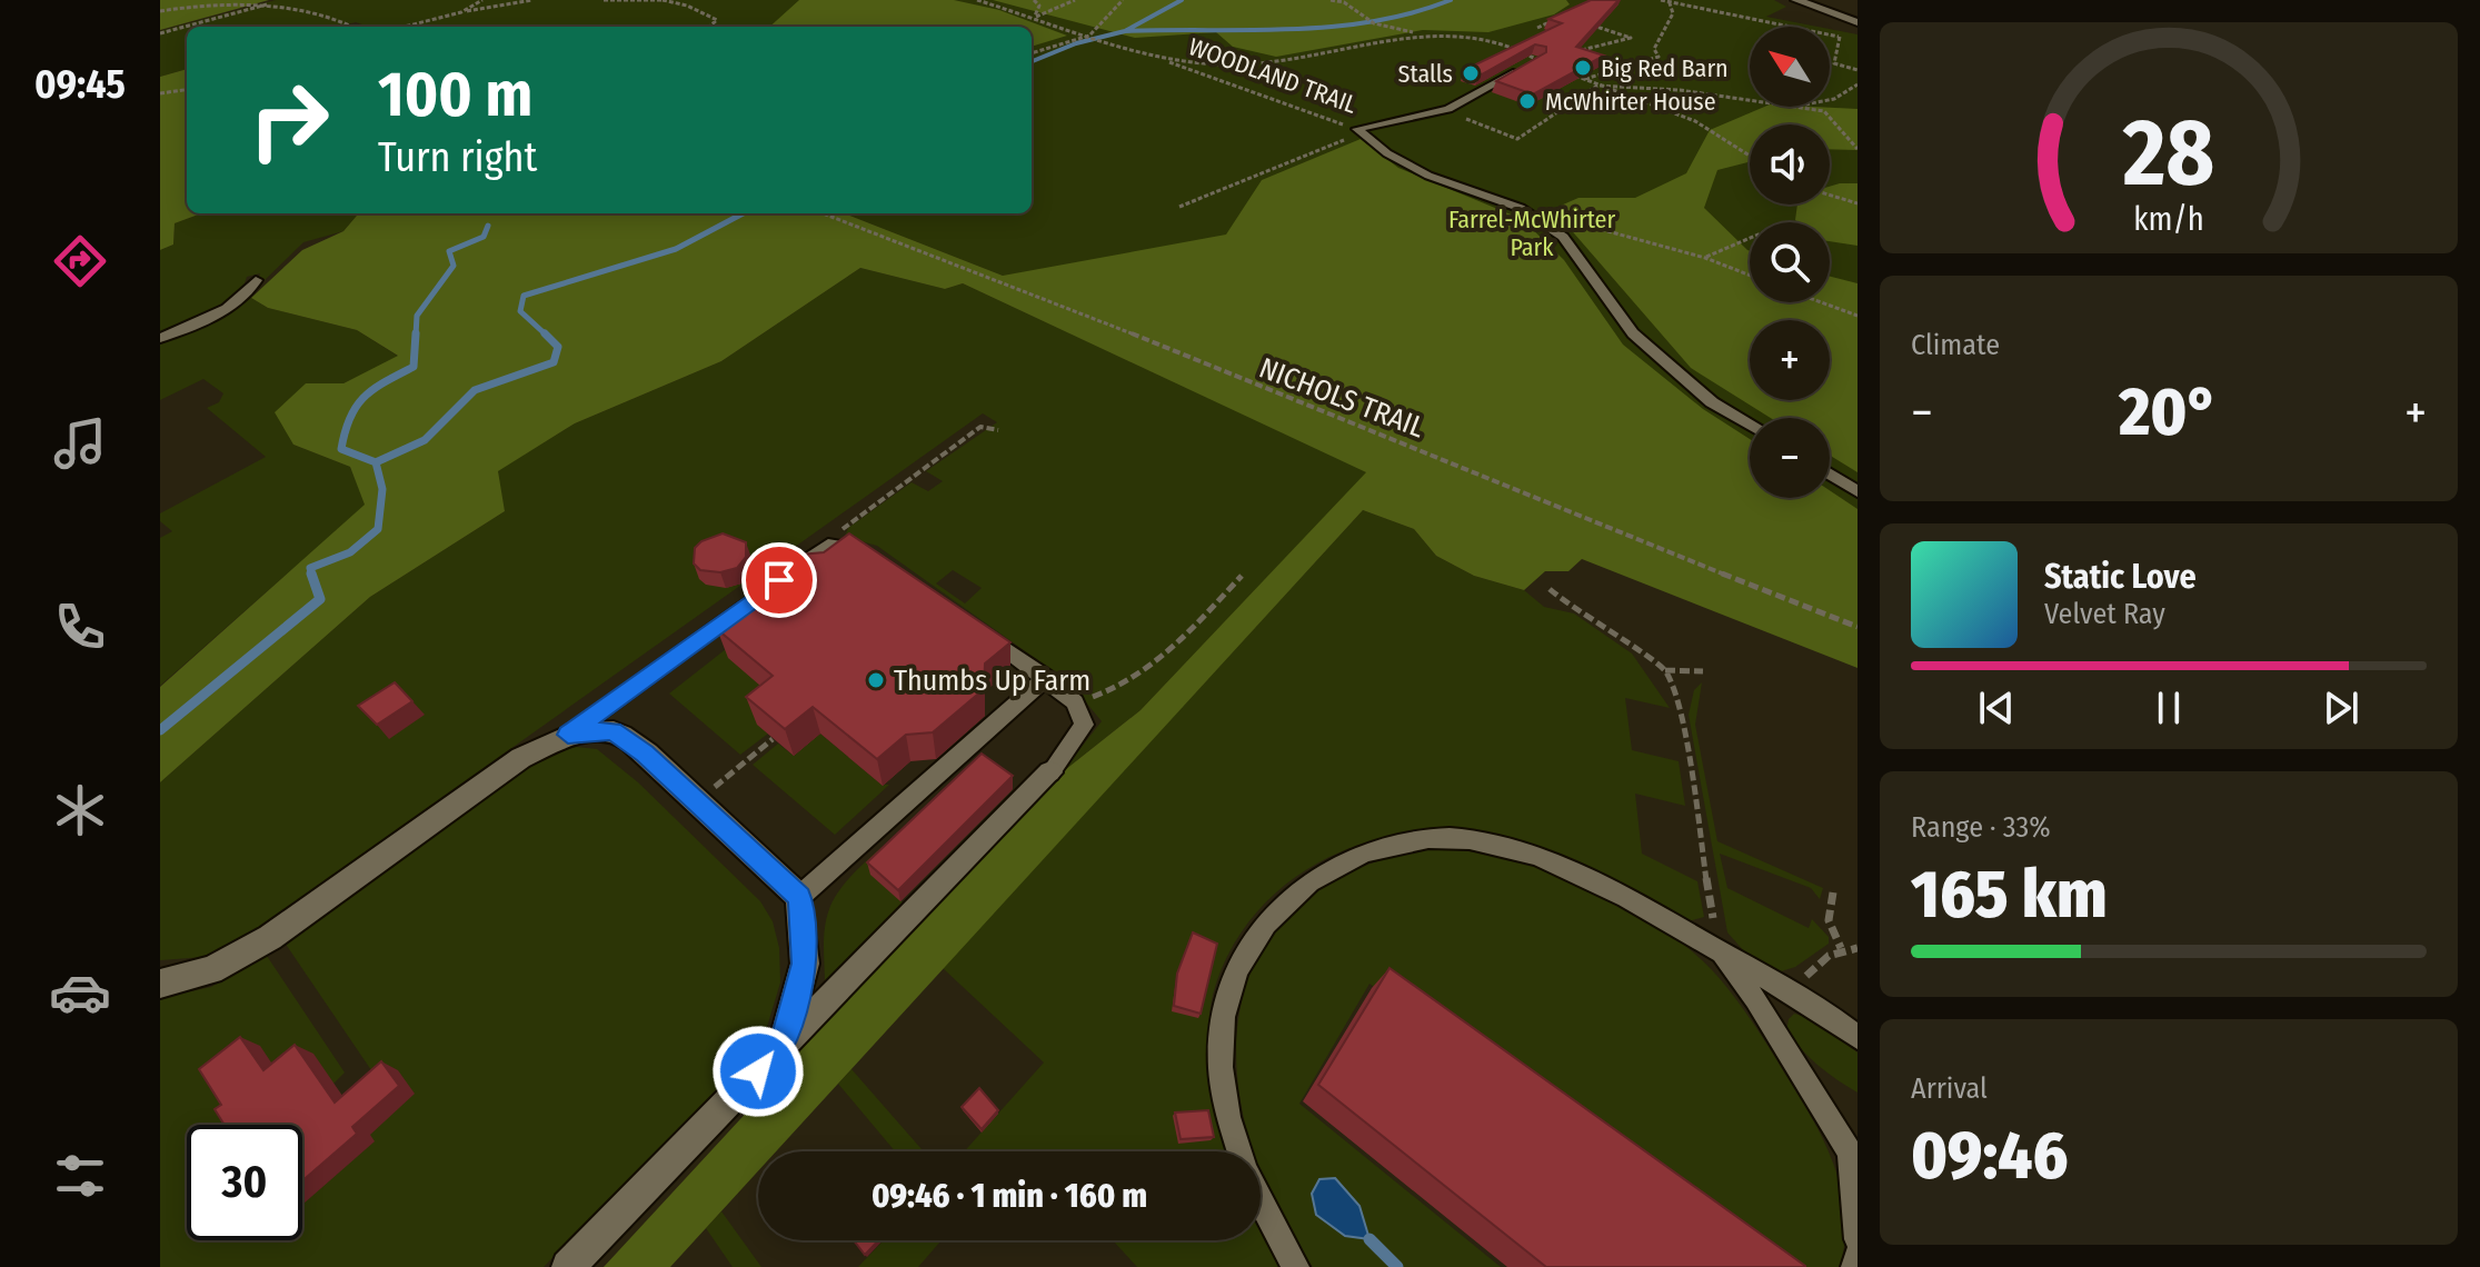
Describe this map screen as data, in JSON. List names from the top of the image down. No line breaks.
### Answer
{"streets":{"lane":["WOODLAND TRAIL"],"path":["NICHOLS TRAIL"]},"parks":["Farrel-McWhirter Park"],"places":["Big Red Barn","Stalls","McWhirter House","Thumbs Up Farm"],"north":"top left","page":{"tabs":"09:45","map_buttons":["+","−"],"turn":["100 m","Turn right"],"tile":["Climate",["Range · 33%","165 km"],["Arrival","09:46"]],"heat":["−","20°","+"],"song":["Static Love","Velvet Ray"],"limit":"30","trip":"09:46 · 1 min · 160 m","gauge":["28","km/h"]}}
